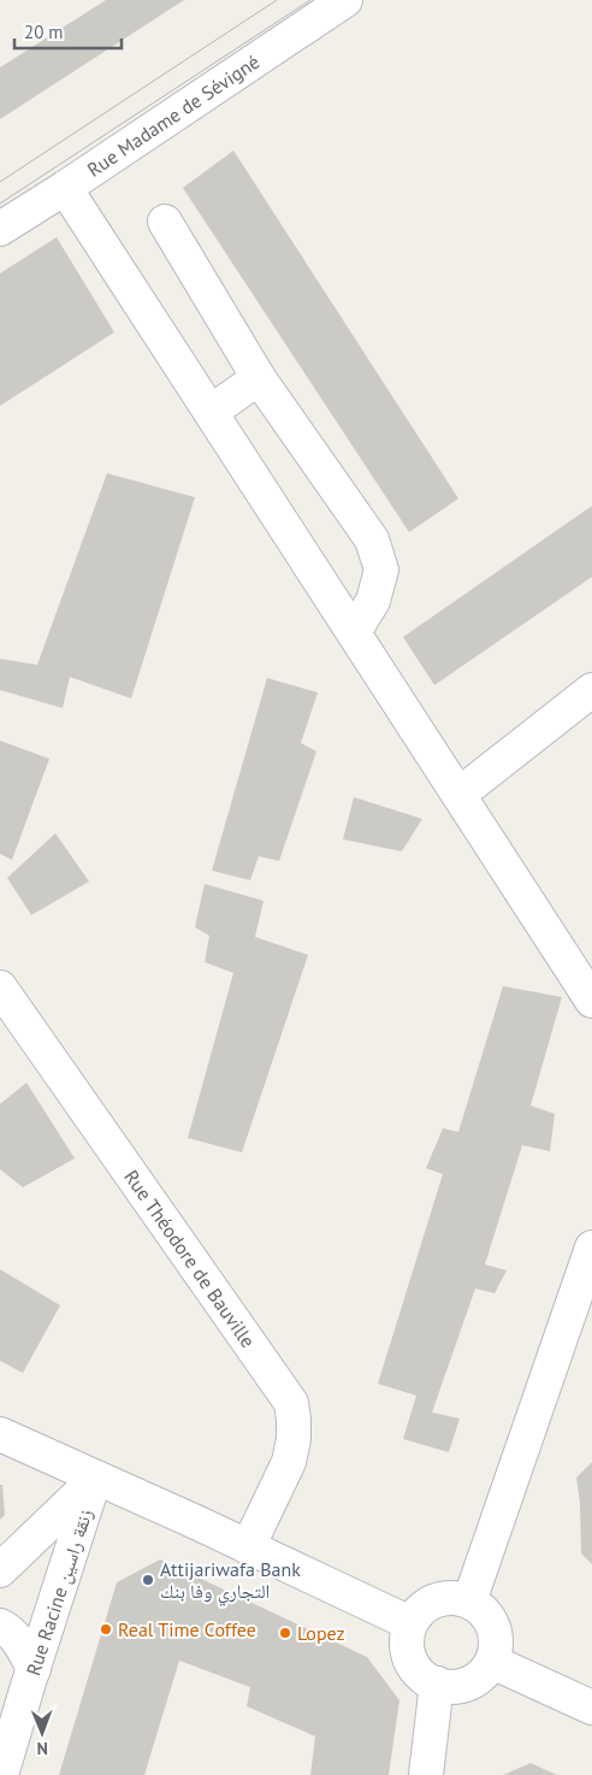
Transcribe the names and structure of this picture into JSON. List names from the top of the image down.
{
  "streets": {
    "street": ["Rue Madame de Sévigné", "Rue Théodore de Bauville", "Rue Racine زنقة راسين"]
  },
  "places": ["Attijariwafa Bank التجاري وفا بنك", "Real Time Coffee", "Lopez"],
  "scale_bar": "20 m",
  "north": "bottom"
}
